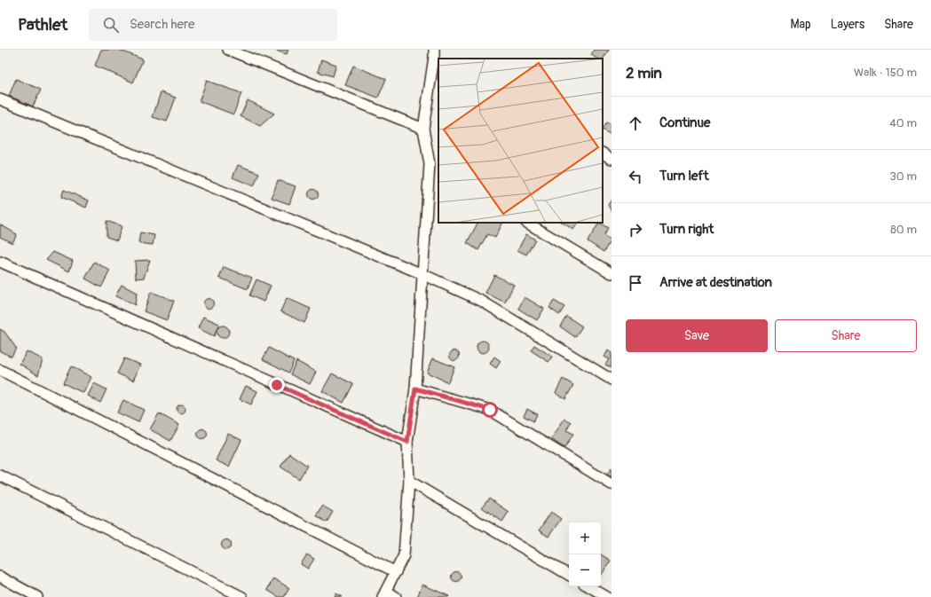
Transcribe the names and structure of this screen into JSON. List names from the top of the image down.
{
  "page": {
    "header": "Pathlet",
    "search": "Search here",
    "nav": ["Map", "Layers", "Share"],
    "heading": ["2 min", "Walk · 150 m"],
    "list": [
      ["Continue", "40 m"],
      ["Turn left", "30 m"],
      ["Turn right", "80 m"],
      "Arrive at destination"
    ],
    "buttons": ["Save", "Share"],
    "map_buttons": ["+", "−"]
  }
}
